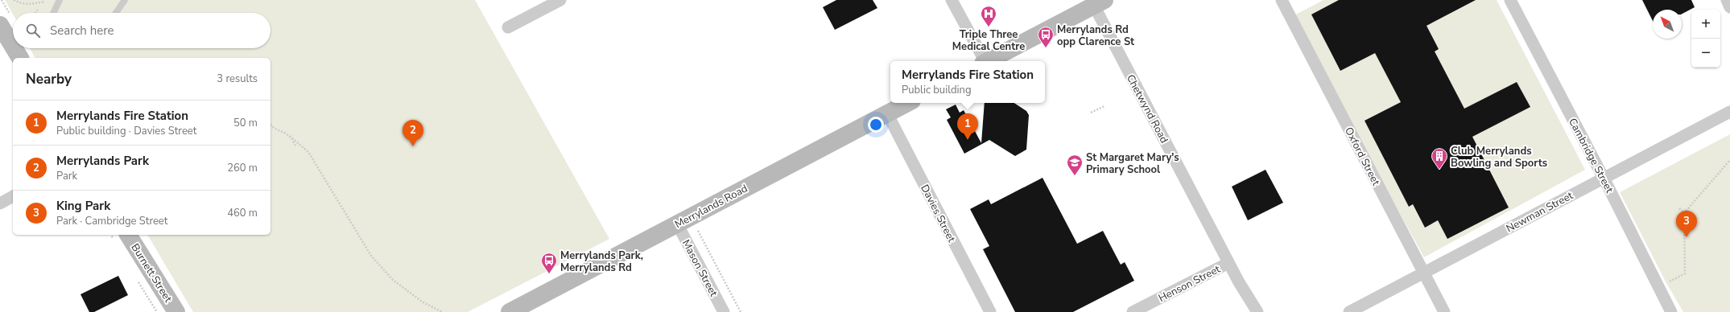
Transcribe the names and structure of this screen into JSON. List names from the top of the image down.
{
  "streets": {
    "main road": ["Merrylands Road", "Burnett Street"],
    "street": [
      "Chetwynd Road",
      "Cambridge Street",
      "Oxford Street",
      "Newman Street",
      "Davies Street",
      "Mason Street",
      "Henson Street"
    ]
  },
  "crossings": [
    ["Chetwynd Road", "Henson Street"],
    ["Cambridge Street", "Newman Street"],
    ["Oxford Street", "Newman Street"],
    ["Merrylands Road", "Davies Street"],
    ["Merrylands Road", "Mason Street"]
  ],
  "places": {
    "hospital": ["Triple Three Medical Centre"],
    "bus stop": ["Merrylands Rd opp Clarence St", "Merrylands Park, Merrylands Rd"],
    "building": ["Club Merrylands Bowling and Sports"],
    "school or university": ["St Margaret Mary's Primary School"]
  },
  "north": "top left",
  "page": {
    "map_buttons": ["+", "−"],
    "search": "Search here",
    "heading": ["Nearby", "3 results"],
    "popup": ["Merrylands Fire Station", "Public building"],
    "list": [
      {
        "mark": "1",
        "name": "Merrylands Fire Station",
        "note": "Public building · Davies Street",
        "value": "50 m"
      },
      {
        "mark": "2",
        "name": "Merrylands Park",
        "note": "Park",
        "value": "260 m"
      },
      {
        "mark": "3",
        "name": "King Park",
        "note": "Park · Cambridge Street",
        "value": "460 m"
      }
    ],
    "pins": ["1", "2", "3"]
  }
}
